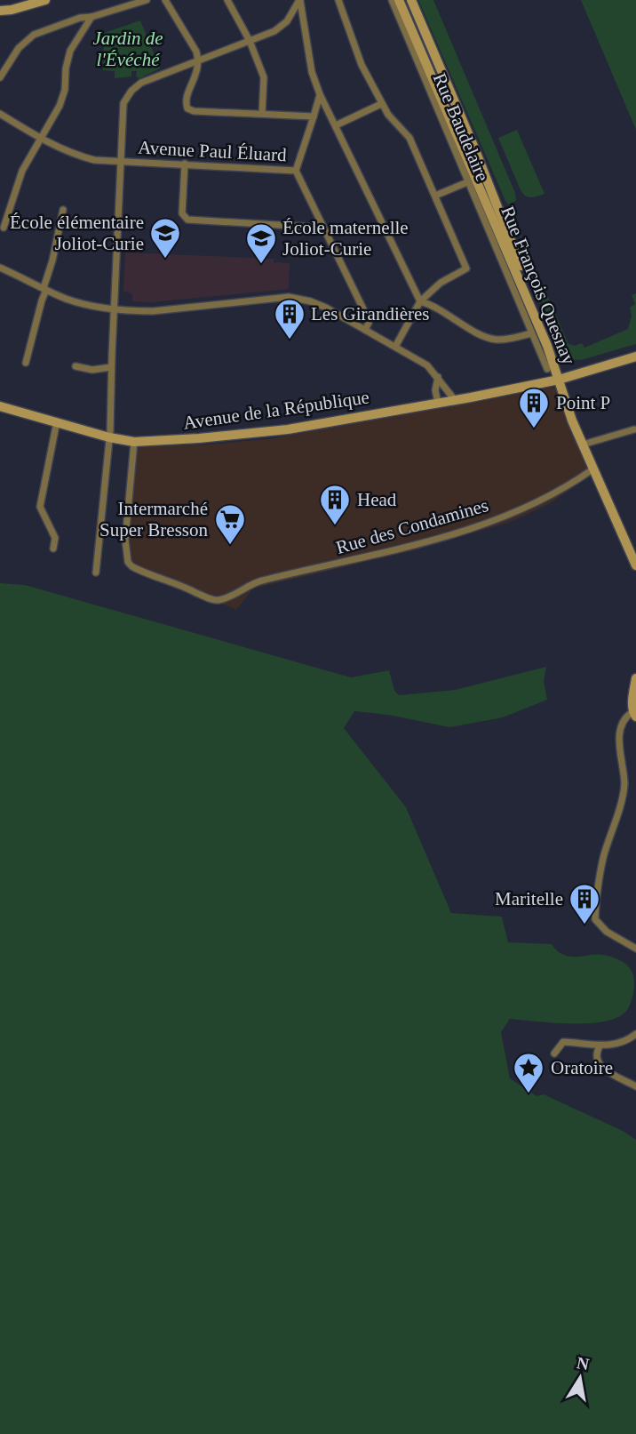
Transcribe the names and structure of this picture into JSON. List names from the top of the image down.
{
  "streets": {
    "street": [
      "Rue Baudelaire",
      "Avenue Paul Éluard",
      "Rue François Quesnay",
      "Avenue de la République",
      "Rue des Condamines"
    ]
  },
  "crossings": [
    ["Rue François Quesnay", "Avenue de la République"],
    ["Avenue de la République", "Rue des Condamines"]
  ],
  "parks": ["Jardin de l'Évéché"],
  "places": {
    "school or university": ["École élémentaire Joliot-Curie", "École maternelle Joliot-Curie"],
    "building": [
      "Les Girandières",
      "Point P",
      "Head",
      "Maritelle"
    ],
    "supermarket": ["Intermarché Super Bresson"],
    "place": ["Oratoire"]
  },
  "north": "top"
}
